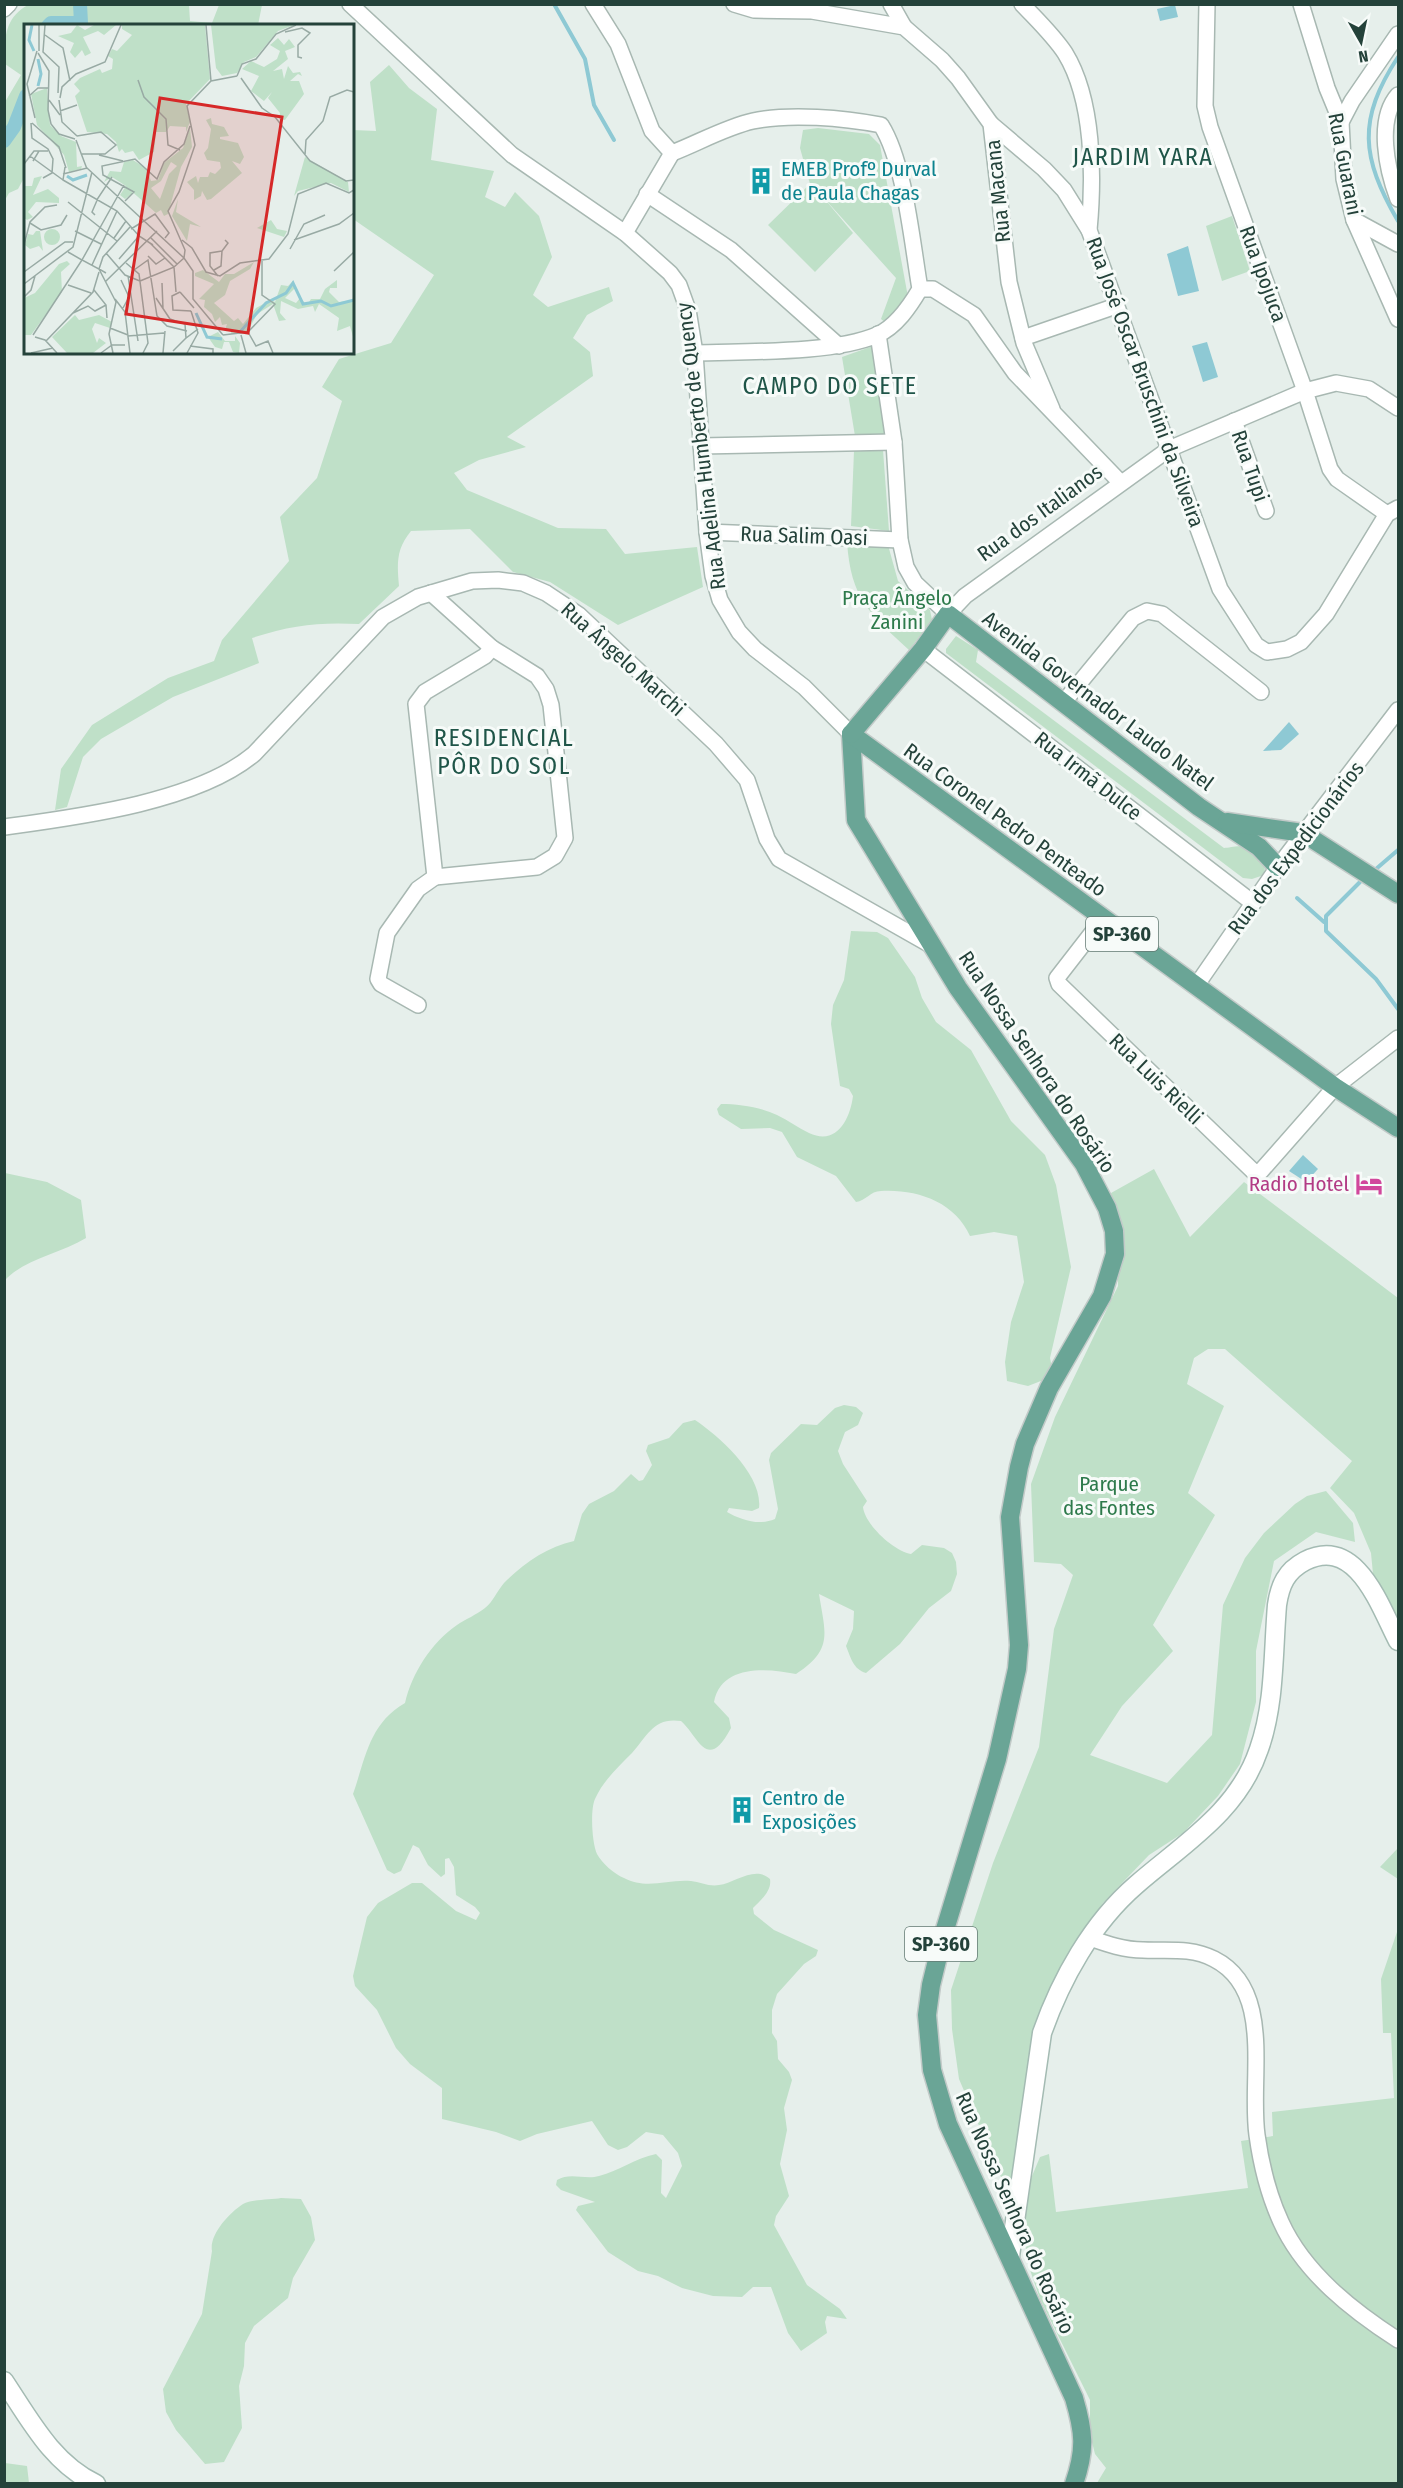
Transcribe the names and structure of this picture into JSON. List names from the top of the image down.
{
  "streets": {
    "main road": [
      "Rua dos Italianos",
      "Avenida Governador Laudo Natel",
      "Rua Coronel Pedro Penteado",
      "SP-360",
      "Rua Nossa Senhora do Rosário"
    ],
    "street": [
      "Rua Guarani",
      "Rua Macana",
      "Rua Ipojuca",
      "Rua José Oscar Bruschini da Silveira",
      "Rua Adelina Humberto de Quency",
      "Rua Tupi",
      "Rua Salim Oasi",
      "Rua Ângelo Marchi",
      "Rua Irmã Dulce",
      "Rua dos Expedicionários",
      "Rua Luis Rielli"
    ]
  },
  "crossings": [
    ["Rua Ipojuca", "Rua José Oscar Bruschini da Silveira"],
    ["Rua Ipojuca", "Rua dos Italianos"],
    ["Rua José Oscar Bruschini da Silveira", "Rua dos Italianos"],
    ["Rua Adelina Humberto de Quency", "Rua dos Italianos"],
    ["Rua Adelina Humberto de Quency", "Rua Salim Oasi"],
    ["Rua Adelina Humberto de Quency", "Rua Coronel Pedro Penteado"],
    ["Rua Adelina Humberto de Quency", "Rua Nossa Senhora do Rosário"],
    ["Rua Tupi", "Rua dos Italianos"],
    ["Rua dos Italianos", "Avenida Governador Laudo Natel"],
    ["Rua dos Italianos", "Rua Irmã Dulce"],
    ["Rua dos Italianos", "Rua Coronel Pedro Penteado"],
    ["Rua dos Italianos", "Rua Nossa Senhora do Rosário"],
    ["Rua Ângelo Marchi", "Rua Nossa Senhora do Rosário"],
    ["Avenida Governador Laudo Natel", "Rua dos Expedicionários"],
    ["Rua Irmã Dulce", "Rua dos Expedicionários"],
    ["Rua Coronel Pedro Penteado", "Rua dos Expedicionários"],
    ["Rua Coronel Pedro Penteado", "Rua Nossa Senhora do Rosário"],
    ["Rua Coronel Pedro Penteado", "Rua Luis Rielli"]
  ],
  "districts": ["JARDIM YARA", "CAMPO DO SETE", "RESIDENCIAL PÔR DO SOL"],
  "parks": ["Praça Ângelo Zanini", "Parque das Fontes"],
  "places": {
    "building": ["EMEB Profº Durval de Paula Chagas", "Centro de Exposições"],
    "hotel": ["Radio Hotel"]
  },
  "north": "bottom"
}
